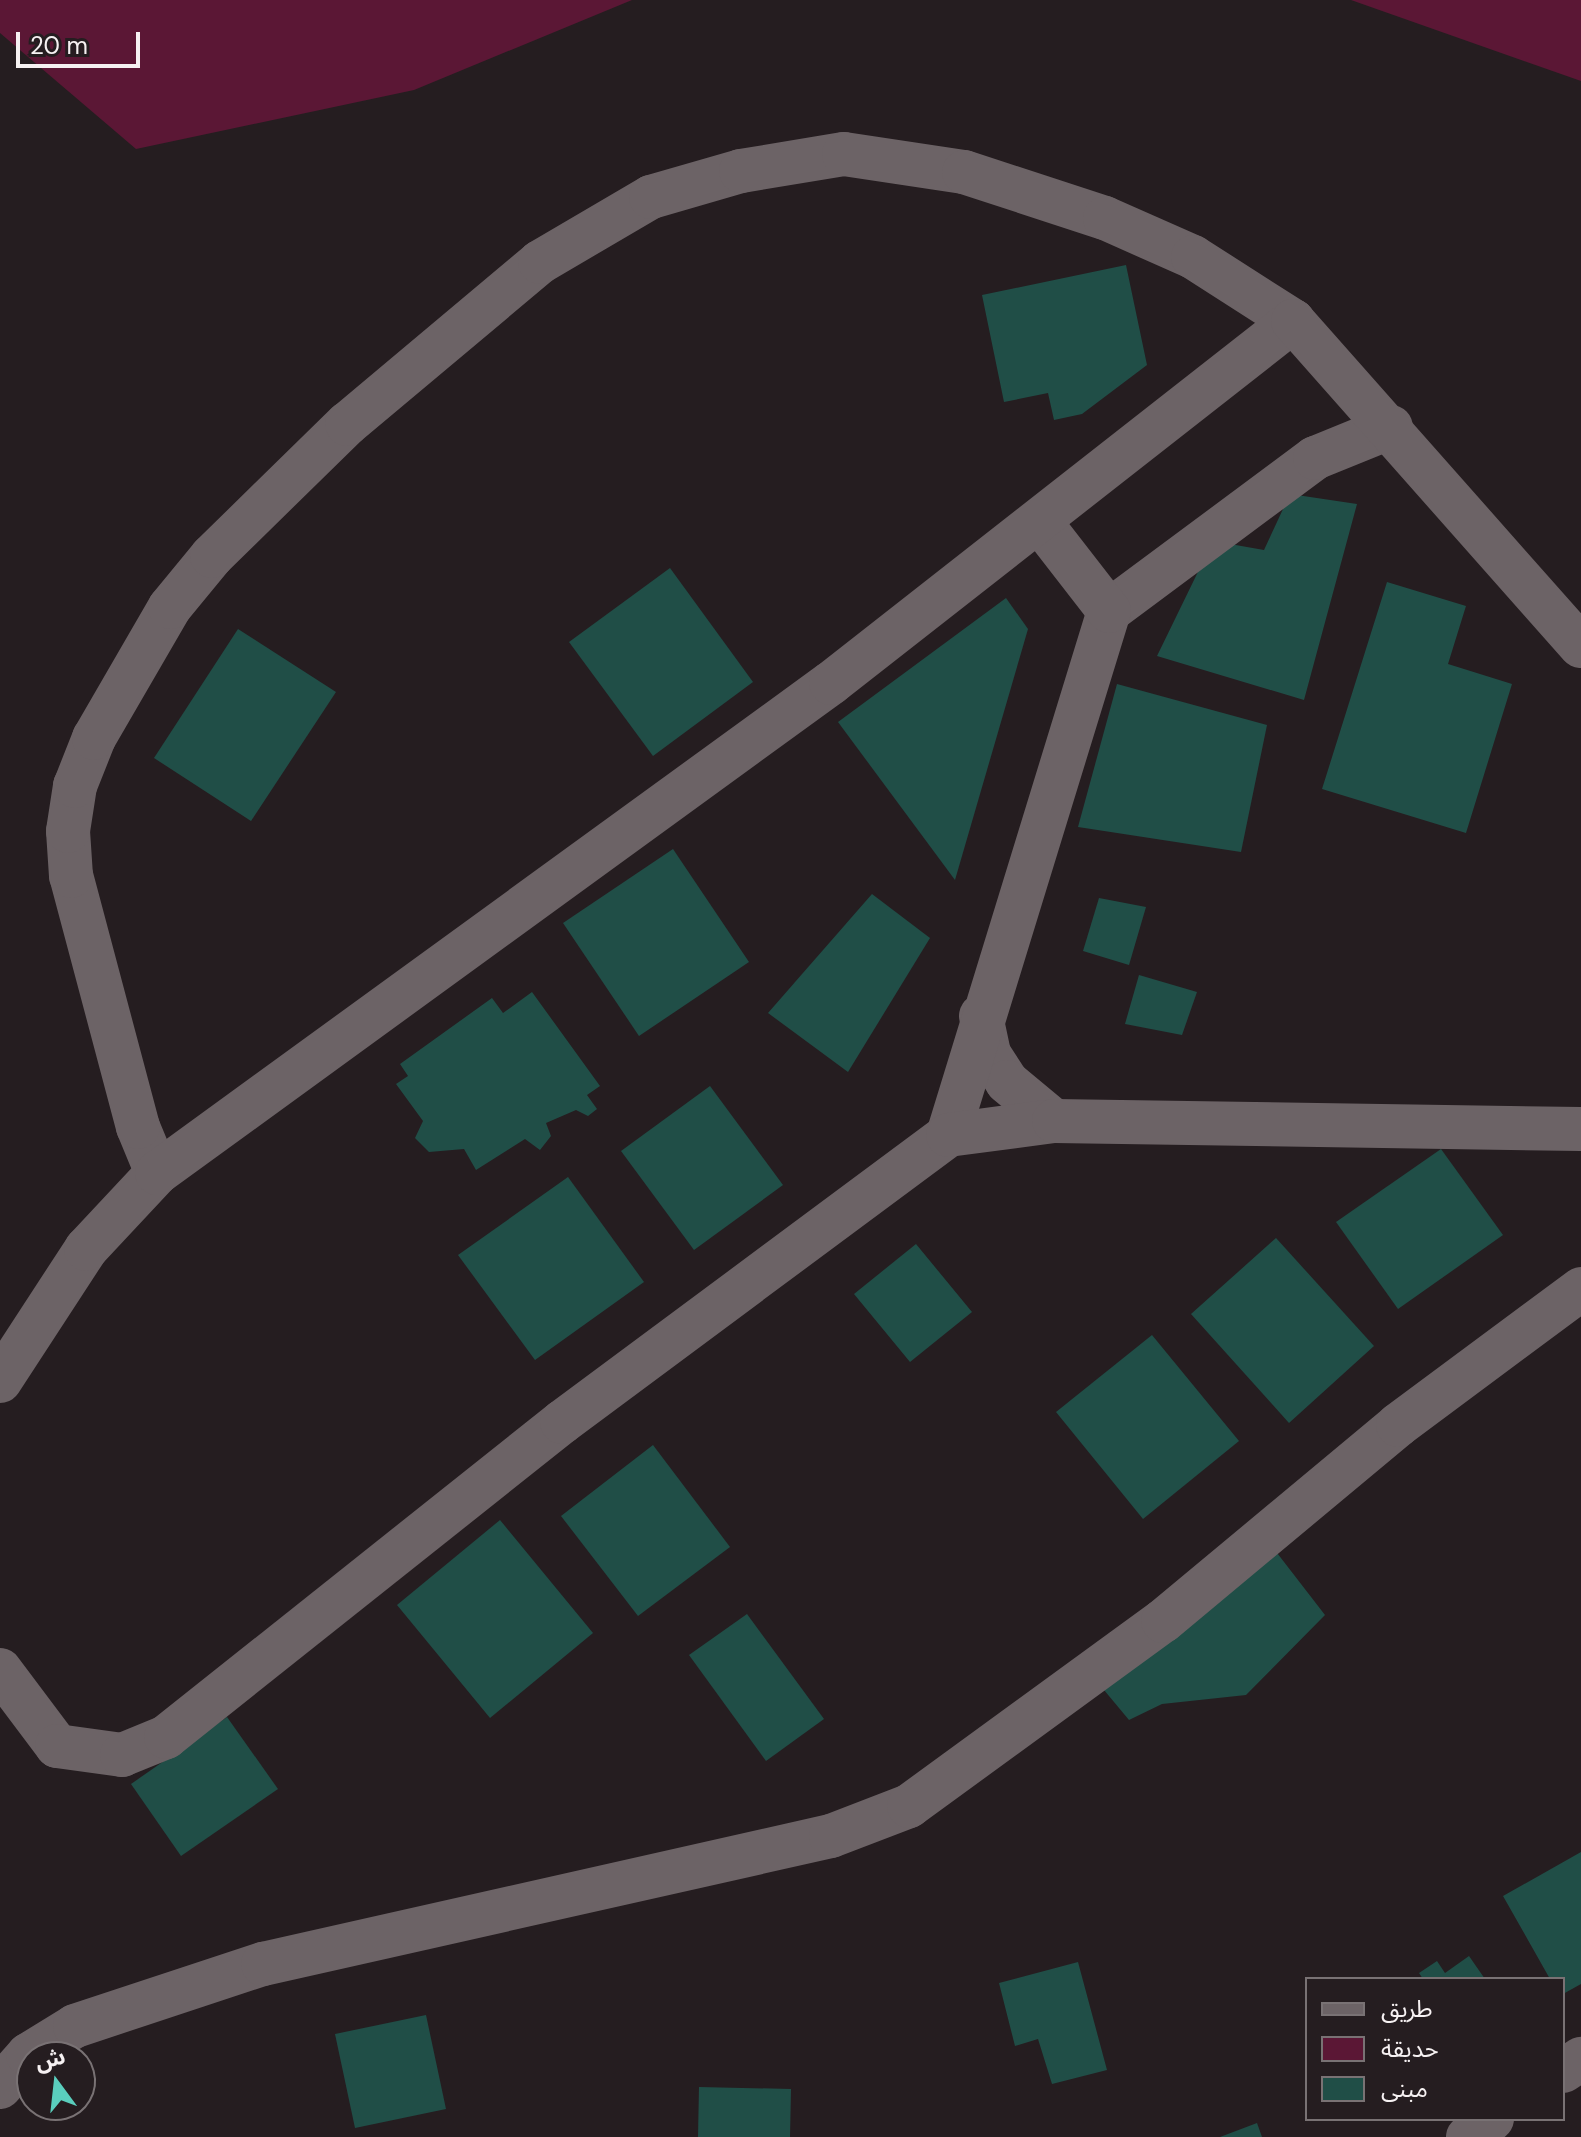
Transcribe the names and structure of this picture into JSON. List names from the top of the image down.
{
  "legend": ["طريق", "حديقة", "مبنى"],
  "scale_bar": "20 m",
  "north": "top"
}
